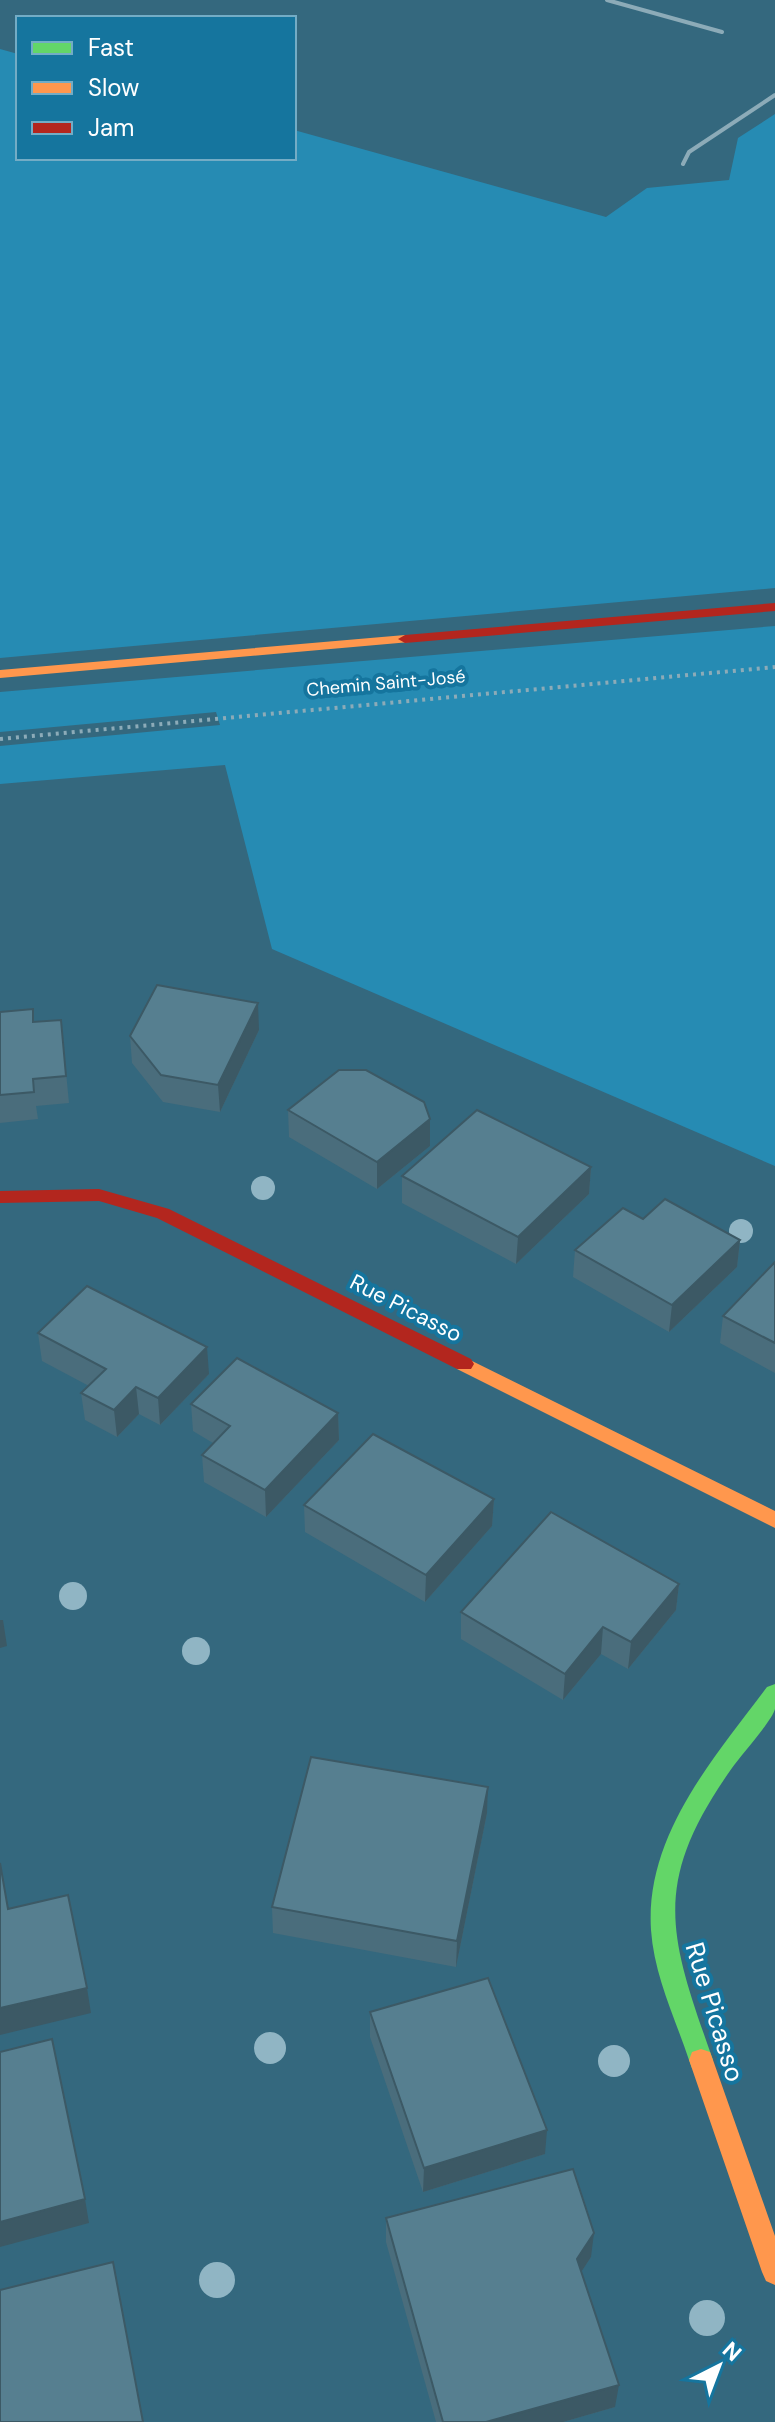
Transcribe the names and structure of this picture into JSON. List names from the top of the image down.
{
  "streets": {
    "street": ["Chemin Saint-José", "Rue Picasso"]
  },
  "legend": ["Fast", "Slow", "Jam"],
  "north": "top right"
}
